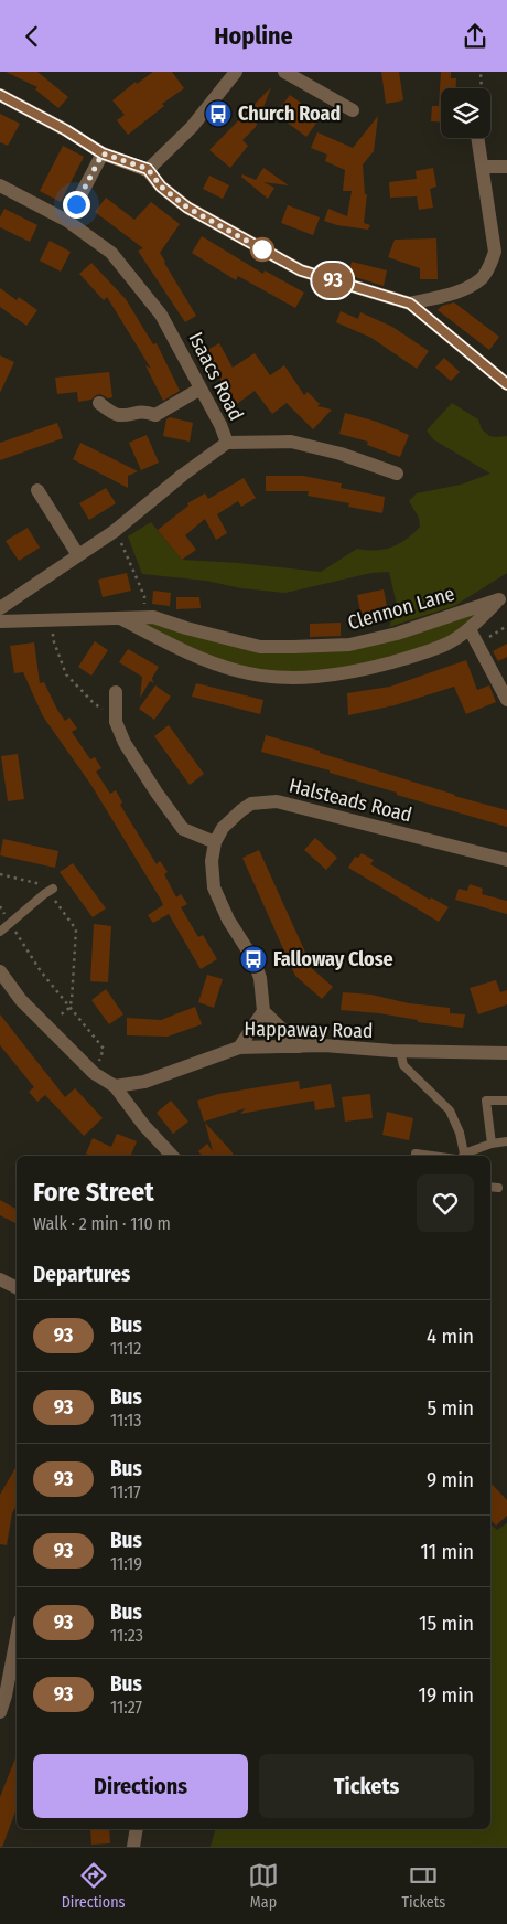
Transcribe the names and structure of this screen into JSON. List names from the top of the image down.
{
  "streets": {
    "street": [
      "Isaacs Road",
      "Clennon Lane",
      "Halsteads Road",
      "Happaway Road"
    ]
  },
  "places": {
    "bus stop": ["Church Road", "Falloway Close"]
  },
  "lines": ["bus line 93"],
  "page": {
    "header": "Hopline",
    "on_map": "93",
    "heading": [
      ["Fore Street", "Walk · 2 min · 110 m"],
      "Departures"
    ],
    "list": [
      {
        "mark": "93",
        "name": "Bus",
        "note": "11:12",
        "value": "4 min"
      },
      {
        "mark": "93",
        "name": "Bus",
        "note": "11:13",
        "value": "5 min"
      },
      {
        "mark": "93",
        "name": "Bus",
        "note": "11:17",
        "value": "9 min"
      },
      {
        "mark": "93",
        "name": "Bus",
        "note": "11:19",
        "value": "11 min"
      },
      {
        "mark": "93",
        "name": "Bus",
        "note": "11:23",
        "value": "15 min"
      },
      {
        "mark": "93",
        "name": "Bus",
        "note": "11:27",
        "value": "19 min"
      }
    ],
    "buttons": ["Directions", "Tickets"],
    "tabs": ["Directions", "Map", "Tickets"]
  }
}
